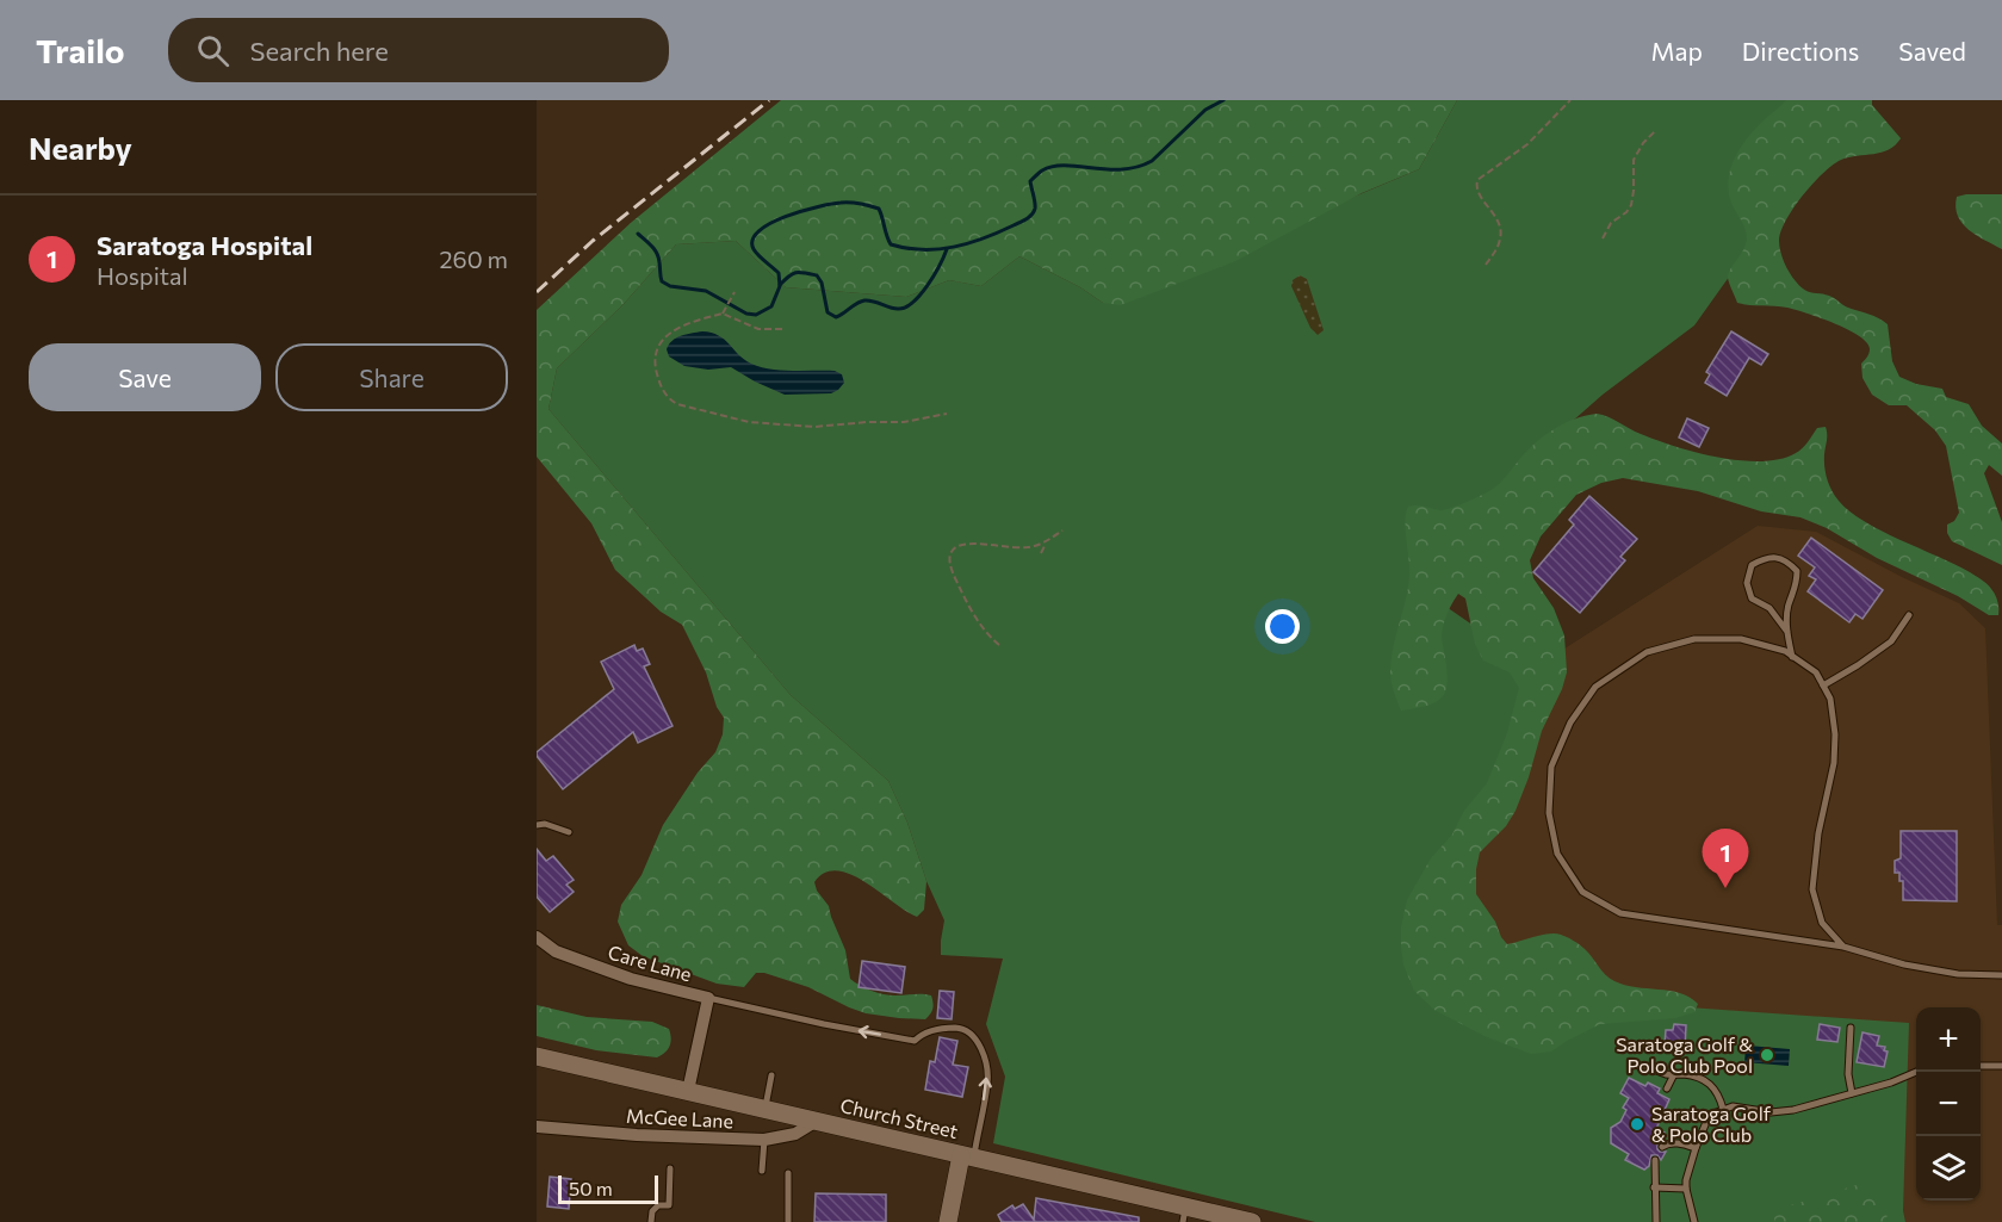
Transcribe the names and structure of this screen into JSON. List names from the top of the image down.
{
  "streets": {
    "main road": ["Church Street"],
    "street": ["Care Lane", "McGee Lane"]
  },
  "crossings": [
    ["Care Lane", "Church Street"],
    ["McGee Lane", "Church Street"]
  ],
  "places": ["Saratoga Golf & Polo Club Pool", "Saratoga Golf & Polo Club"],
  "scale_bar": "50 m",
  "page": {
    "header": "Trailo",
    "search": "Search here",
    "nav": ["Map", "Directions", "Saved"],
    "heading": "Nearby",
    "list": [
      {
        "mark": "1",
        "name": "Saratoga Hospital",
        "note": "Hospital",
        "value": "260 m"
      }
    ],
    "buttons": ["Save", "Share"],
    "pins": "1",
    "map_buttons": ["+", "−"],
    "scale": "50 m"
  }
}
